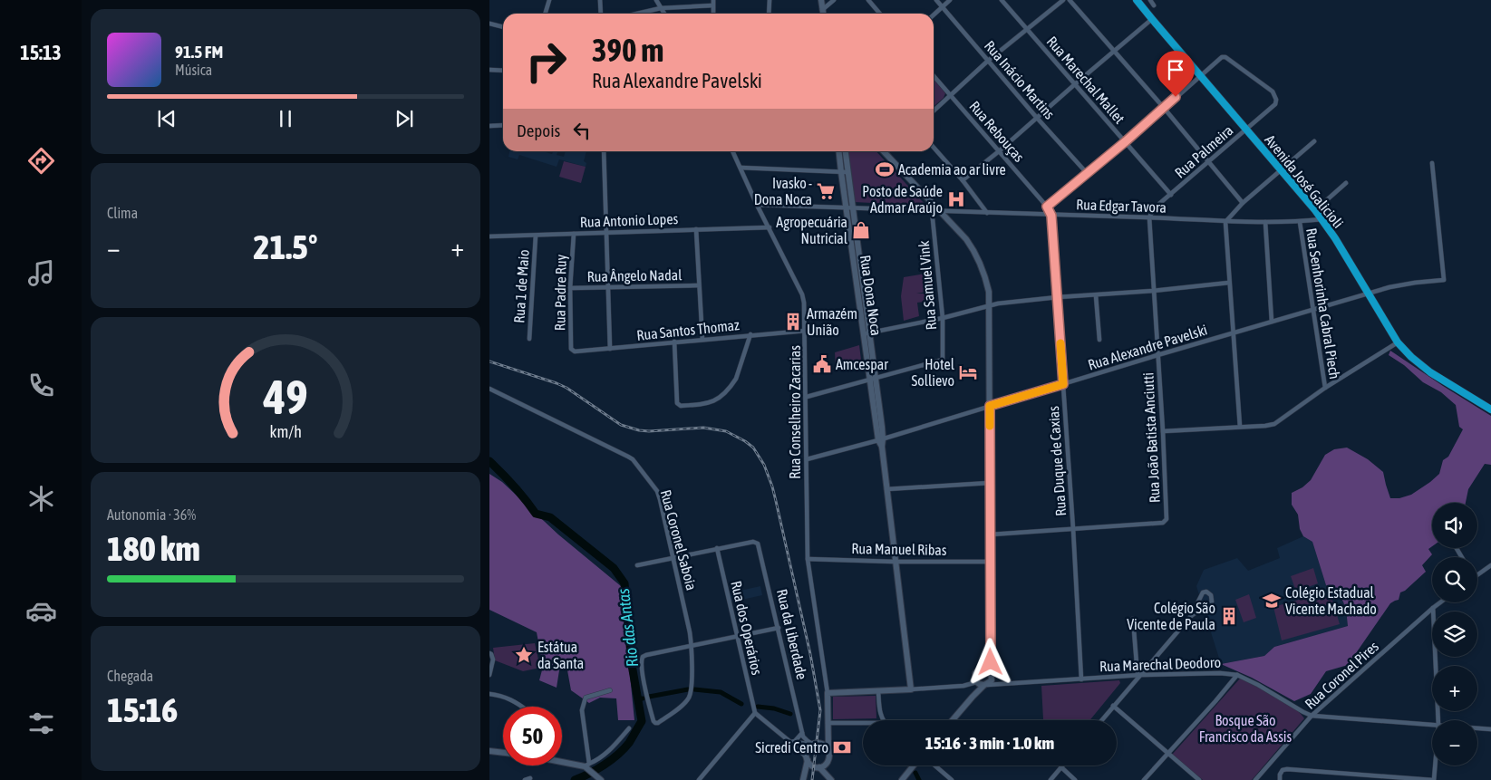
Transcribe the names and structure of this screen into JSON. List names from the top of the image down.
{
  "streets": {
    "highway": ["Avenida José Galicioli"],
    "main road": ["Rua Dona Noca", "Rua Marechal Deodoro"],
    "street": [
      "Rua Inácio Martins",
      "Rua Marechal Mallet",
      "Rua Rebouças",
      "Rua Palmeira",
      "Rua Edgar Tavora",
      "Rua Antonio Lopes",
      "Rua Ângelo Nadal",
      "Rua Samuel Vink",
      "Rua 1 de Maio",
      "Rua Padre Ruy",
      "Rua Senhorinha Cabral Piech",
      "Rua Santos Thomaz",
      "Rua Alexandre Pavelski",
      "Rua Conselheiro Zacarias",
      "Rua João Batista Anciutti",
      "Rua Duque de Caxias",
      "Rua Coronel Saboia",
      "Rua Manuel Ribas",
      "Rua dos Operários",
      "Rua da Liberdade",
      "Rua Coronel Pires"
    ]
  },
  "crossings": [
    ["Rua Marechal Mallet", "Rua Palmeira"],
    ["Rua Rebouças", "Rua Edgar Tavora"],
    ["Rua Rebouças", "Rua Duque de Caxias"],
    ["Rua Palmeira", "Avenida José Galicioli"],
    ["Rua Palmeira", "Rua Edgar Tavora"],
    ["Rua Palmeira", "Rua João Batista Anciutti"],
    ["Avenida José Galicioli", "Rua Edgar Tavora"],
    ["Avenida José Galicioli", "Rua Alexandre Pavelski"],
    ["Rua Edgar Tavora", "Rua Samuel Vink"],
    ["Rua Edgar Tavora", "Rua Dona Noca"],
    ["Rua Edgar Tavora", "Rua Senhorinha Cabral Piech"],
    ["Rua Edgar Tavora", "Rua Conselheiro Zacarias"],
    ["Rua Edgar Tavora", "Rua João Batista Anciutti"],
    ["Rua Edgar Tavora", "Rua Duque de Caxias"],
    ["Rua Antonio Lopes", "Rua 1 de Maio"],
    ["Rua Antonio Lopes", "Rua Padre Ruy"],
    ["Rua Antonio Lopes", "Rua Conselheiro Zacarias"],
    ["Rua Ângelo Nadal", "Rua Padre Ruy"],
    ["Rua Samuel Vink", "Rua Dona Noca"],
    ["Rua Padre Ruy", "Rua Santos Thomaz"],
    ["Rua Dona Noca", "Rua Alexandre Pavelski"],
    ["Rua Dona Noca", "Rua Manuel Ribas"],
    ["Rua Dona Noca", "Rua Marechal Deodoro"],
    ["Rua Senhorinha Cabral Piech", "Rua Alexandre Pavelski"],
    ["Rua Santos Thomaz", "Rua Conselheiro Zacarias"],
    ["Rua Alexandre Pavelski", "Rua Conselheiro Zacarias"],
    ["Rua Alexandre Pavelski", "Rua João Batista Anciutti"],
    ["Rua Alexandre Pavelski", "Rua Duque de Caxias"],
    ["Rua Conselheiro Zacarias", "Rua Manuel Ribas"],
    ["Rua Conselheiro Zacarias", "Rua Marechal Deodoro"],
    ["Rua João Batista Anciutti", "Rua Duque de Caxias"],
    ["Rua Duque de Caxias", "Rua Marechal Deodoro"],
    ["Rua dos Operários", "Rua da Liberdade"],
    ["Rua Marechal Deodoro", "Rua Coronel Pires"]
  ],
  "water": ["Rio das Antas"],
  "parks": ["Bosque São Francisco da Assis"],
  "places": {
    "sports": ["Academia ao ar livre"],
    "supermarket": ["Ivasko - Dona Noca"],
    "hospital": ["Posto de Saúde Admar Araújo"],
    "shop": ["Agropecuária Nutricial"],
    "building": ["Armazém União", "Colégio São Vicente de Paula"],
    "public building": ["Amcespar"],
    "hotel": ["Hotel Sollievo"],
    "school or university": ["Colégio Estadual Vicente Machado"],
    "place": ["Estátua da Santa"],
    "bank": ["Sicredi Centro"]
  },
  "page": {
    "tabs": "15:13",
    "turn": ["390 m", "Rua Alexandre Pavelski"],
    "song": ["91.5 FM", "Música"],
    "then": "Depois",
    "tile": [
      "Clima",
      ["Autonomia · 36%", "180 km"],
      ["Chegada", "15:16"]
    ],
    "heat": ["−", "21.5°", "+"],
    "map_buttons": ["+", "−"],
    "limit": "50",
    "trip": "15:16 · 3 min · 1.0 km",
    "gauge": ["49", "km/h"]
  }
}
